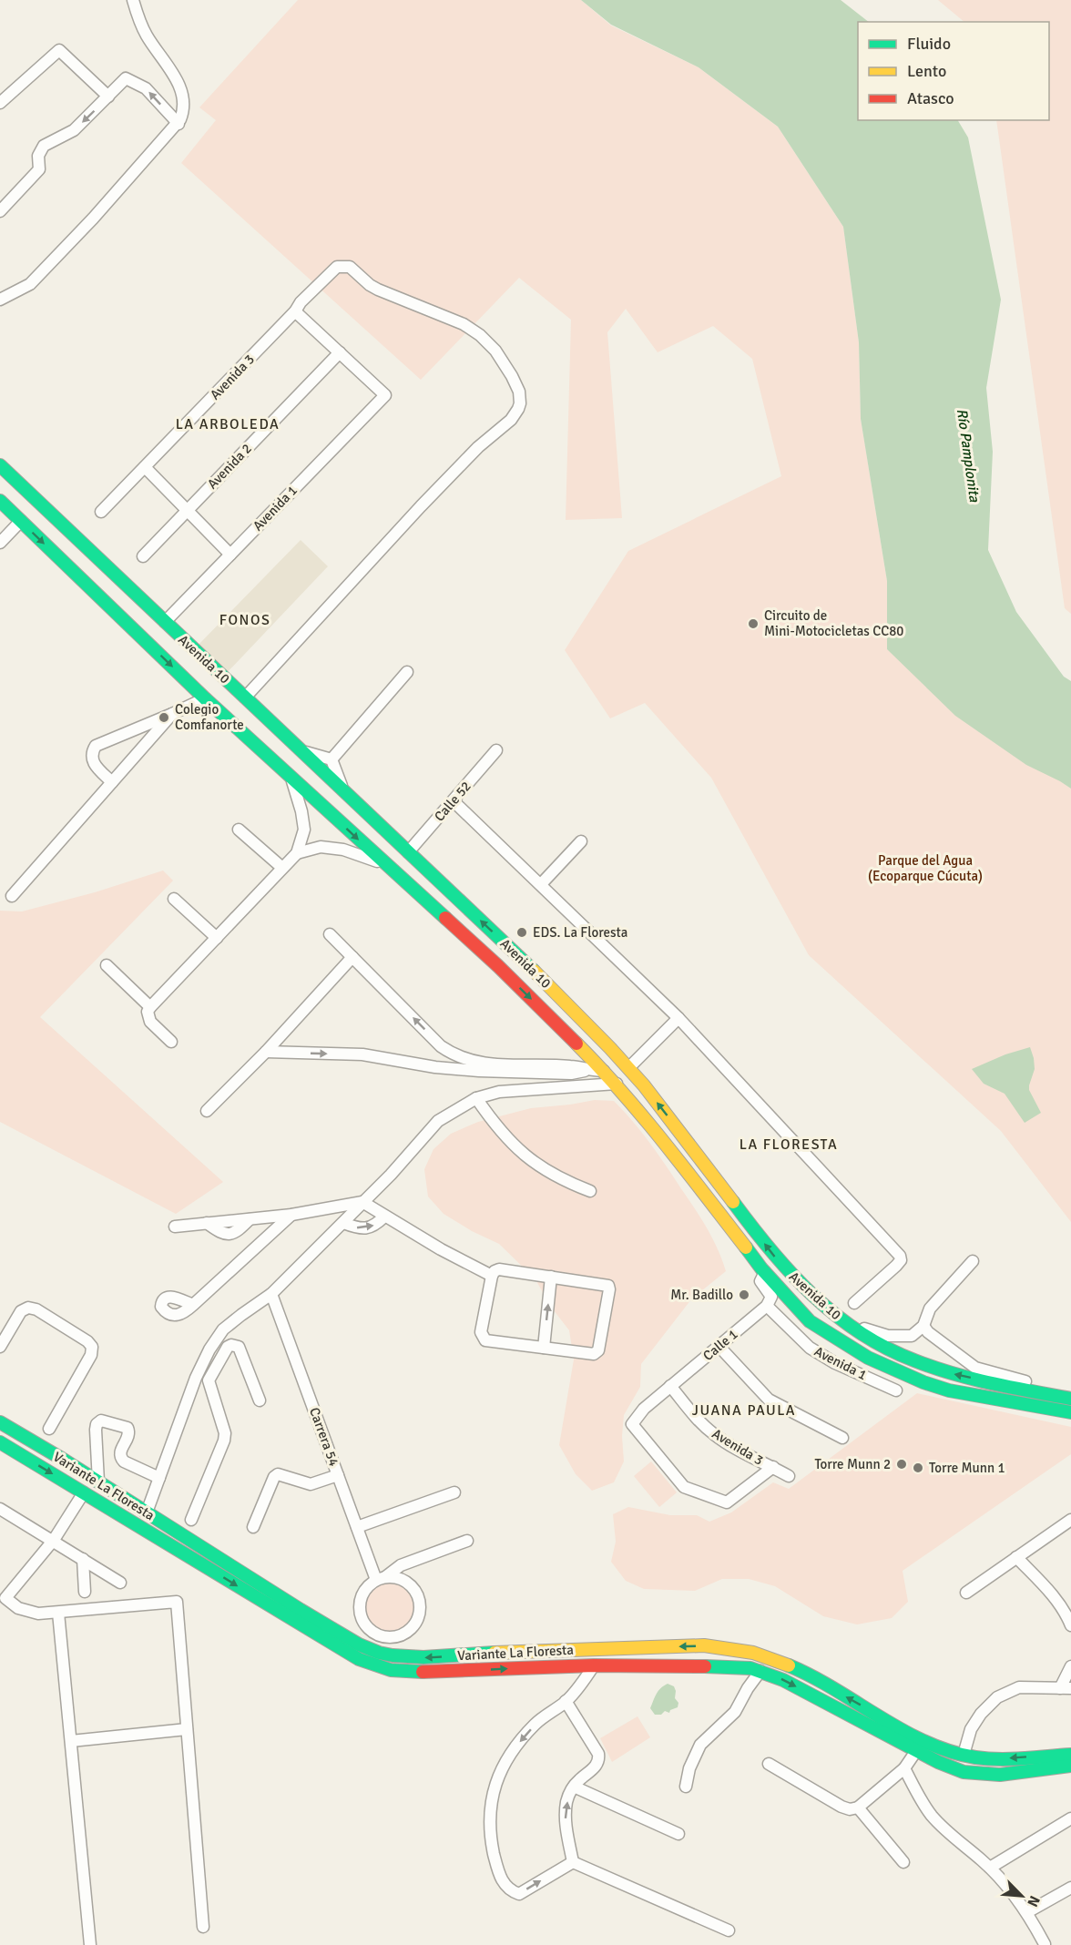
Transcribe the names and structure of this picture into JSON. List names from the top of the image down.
{
  "streets": {
    "main road": ["Avenida 10", "Variante La Floresta"],
    "street": [
      "Avenida 3",
      "Avenida 2",
      "Avenida 1",
      "Calle 52",
      "Calle 1",
      "Carrera 54"
    ]
  },
  "crossings": [
    ["Avenida 3", "Avenida 10"],
    ["Avenida 3", "Calle 1"],
    ["Avenida 2", "Avenida 1"],
    ["Avenida 1", "Avenida 10"],
    ["Avenida 1", "Calle 1"],
    ["Avenida 10", "Calle 52"]
  ],
  "districts": [
    "LA ARBOLEDA",
    "FONOS",
    "LA FLORESTA",
    "JUANA PAULA"
  ],
  "water": ["Río Pamplonita"],
  "parks": ["Parque del Agua (Ecoparque Cúcuta)"],
  "places": [
    "Circuito de Mini-Motocicletas CC80",
    "Colegio Comfanorte",
    "EDS. La Floresta",
    "Mr. Badillo",
    "Torre Munn 2",
    "Torre Munn 1"
  ],
  "legend": ["Fluido", "Lento", "Atasco"],
  "north": "bottom right"
}
